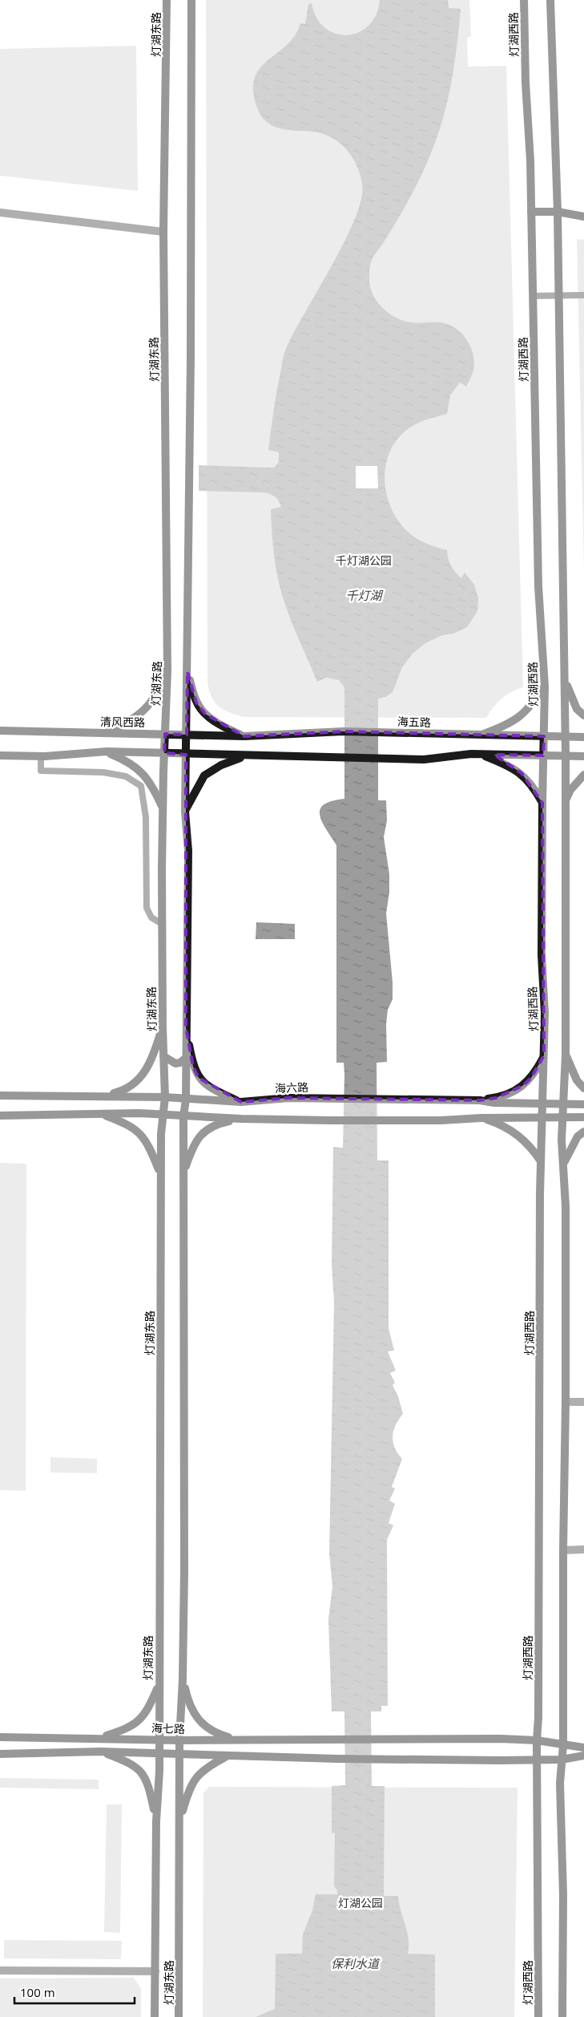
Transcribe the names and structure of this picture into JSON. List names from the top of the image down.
{
  "streets": {
    "main road": [
      "灯湖东路",
      "灯湖西路",
      "清风西路",
      "海五路",
      "海六路",
      "海七路"
    ]
  },
  "crossings": [
    ["灯湖东路", "清风西路"],
    ["灯湖东路", "海六路"],
    ["灯湖东路", "海七路"],
    ["灯湖西路", "海五路"],
    ["灯湖西路", "海六路"],
    ["灯湖西路", "海七路"],
    ["清风西路", "海五路"]
  ],
  "water": ["千灯湖", "保利水道"],
  "parks": ["千灯湖公园", "灯湖公园"],
  "scale_bar": "100 m"
}
